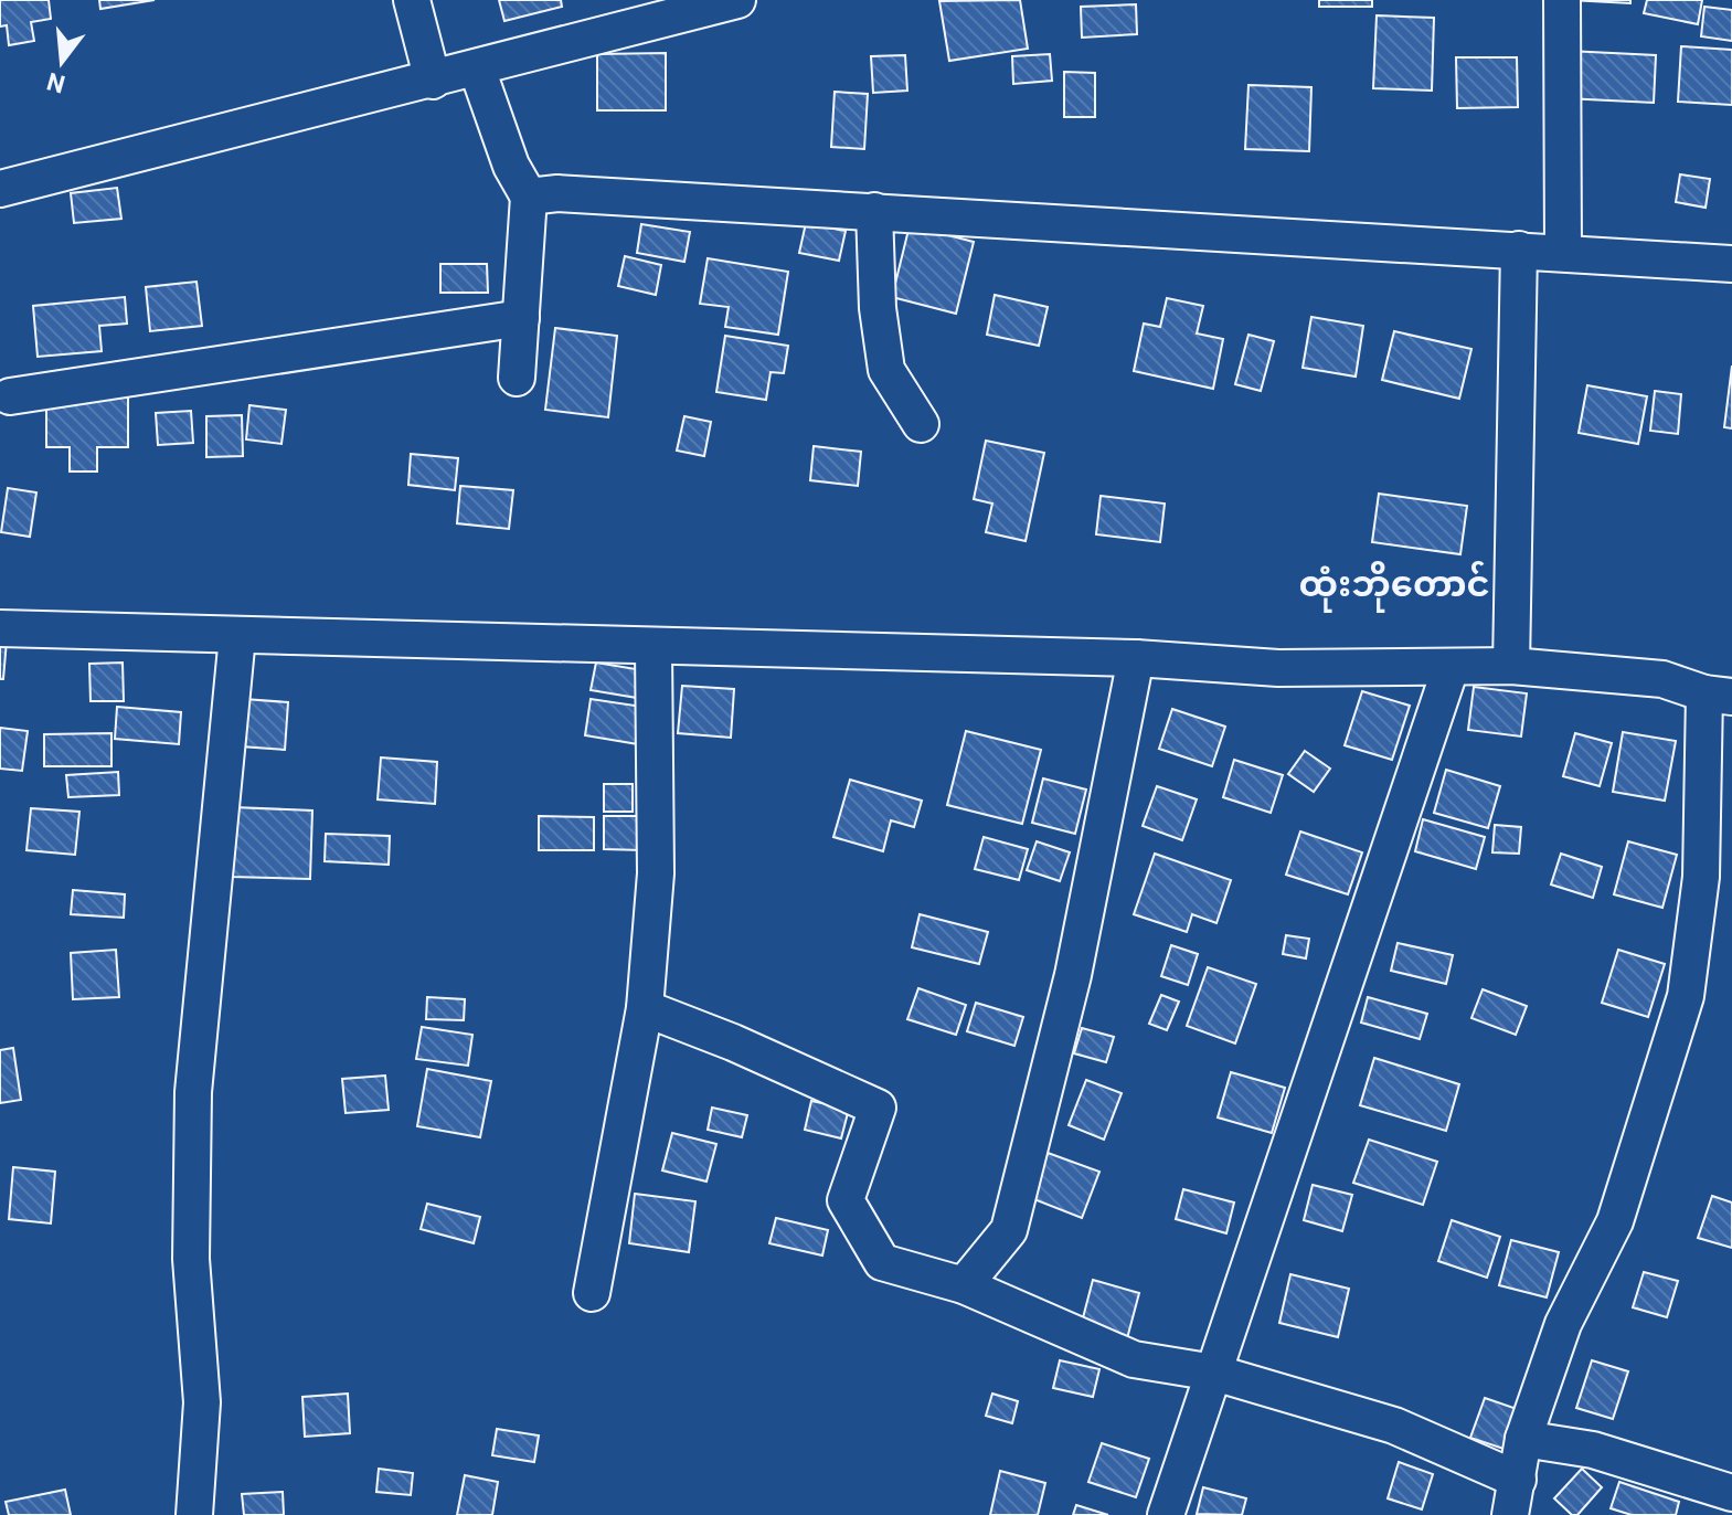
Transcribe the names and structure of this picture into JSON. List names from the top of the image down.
{
  "districts": ["ထုံးဘိုတောင်"],
  "north": "bottom"
}
